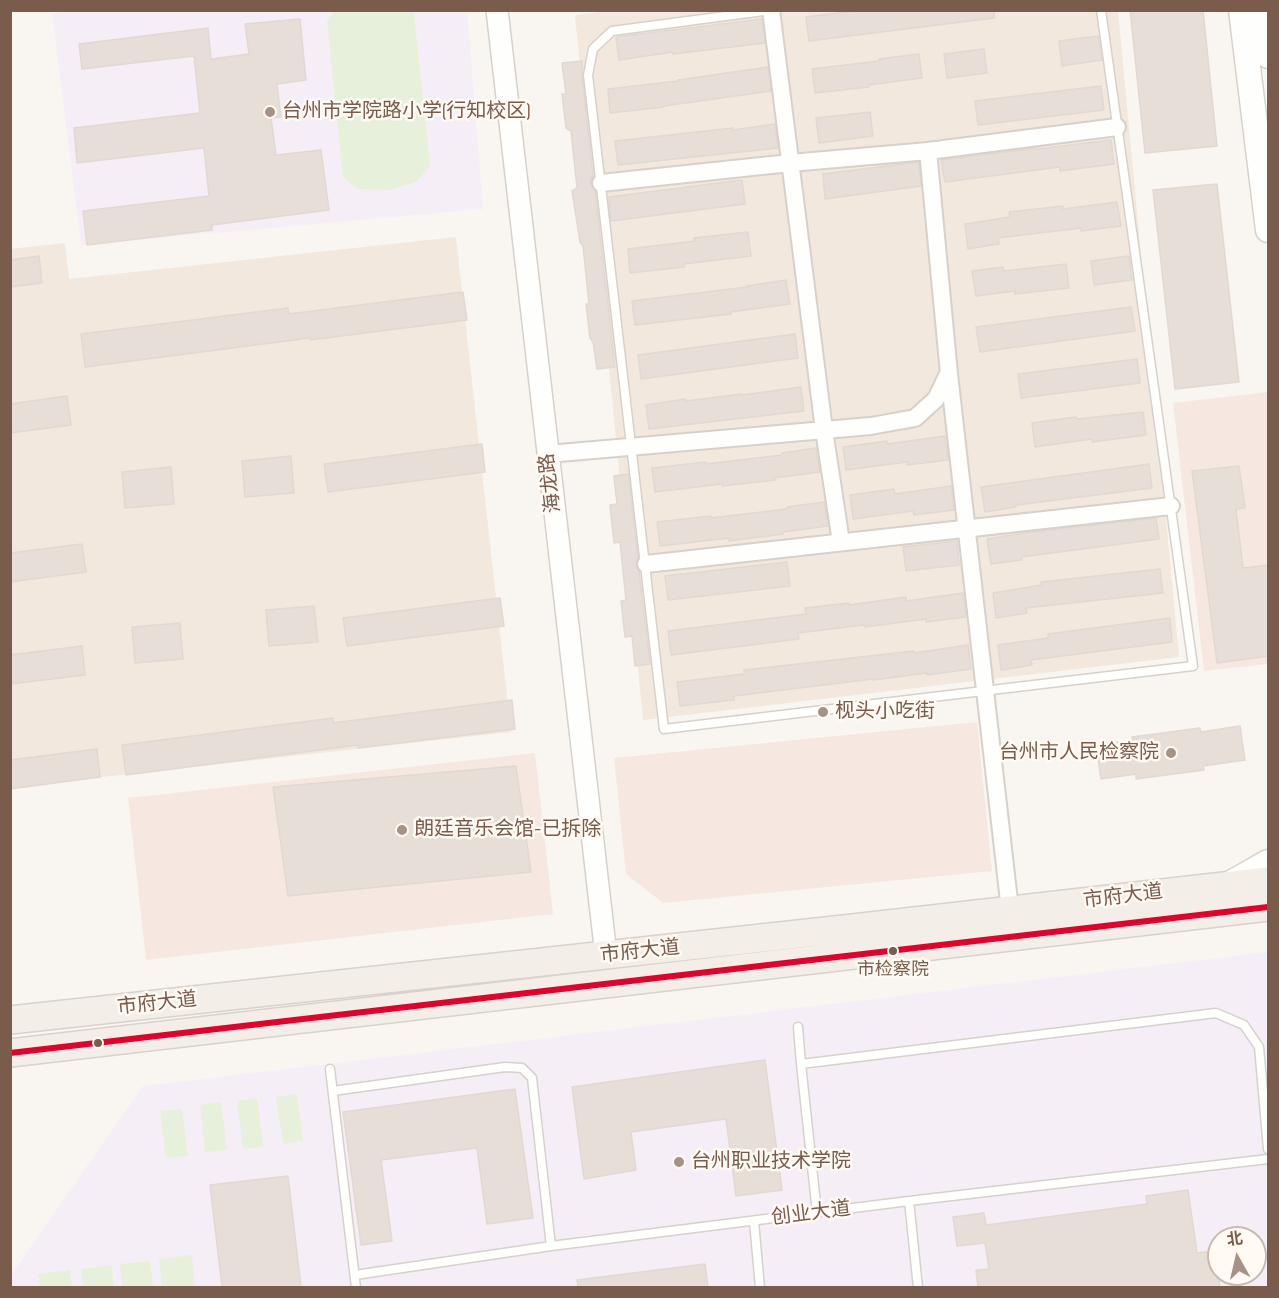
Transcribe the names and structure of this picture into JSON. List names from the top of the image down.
{
  "streets": {
    "main road": ["市府大道"],
    "street": ["海龙路"],
    "lane": ["创业大道"]
  },
  "crossings": [
    ["海龙路", "市府大道"]
  ],
  "places": [
    "台州市学院路小学(行知校区)",
    "枧头小吃街",
    "台州市人民检察院",
    "朗廷音乐会馆-已拆除",
    "市检察院",
    "台州职业技术学院"
  ],
  "north": "top"
}
